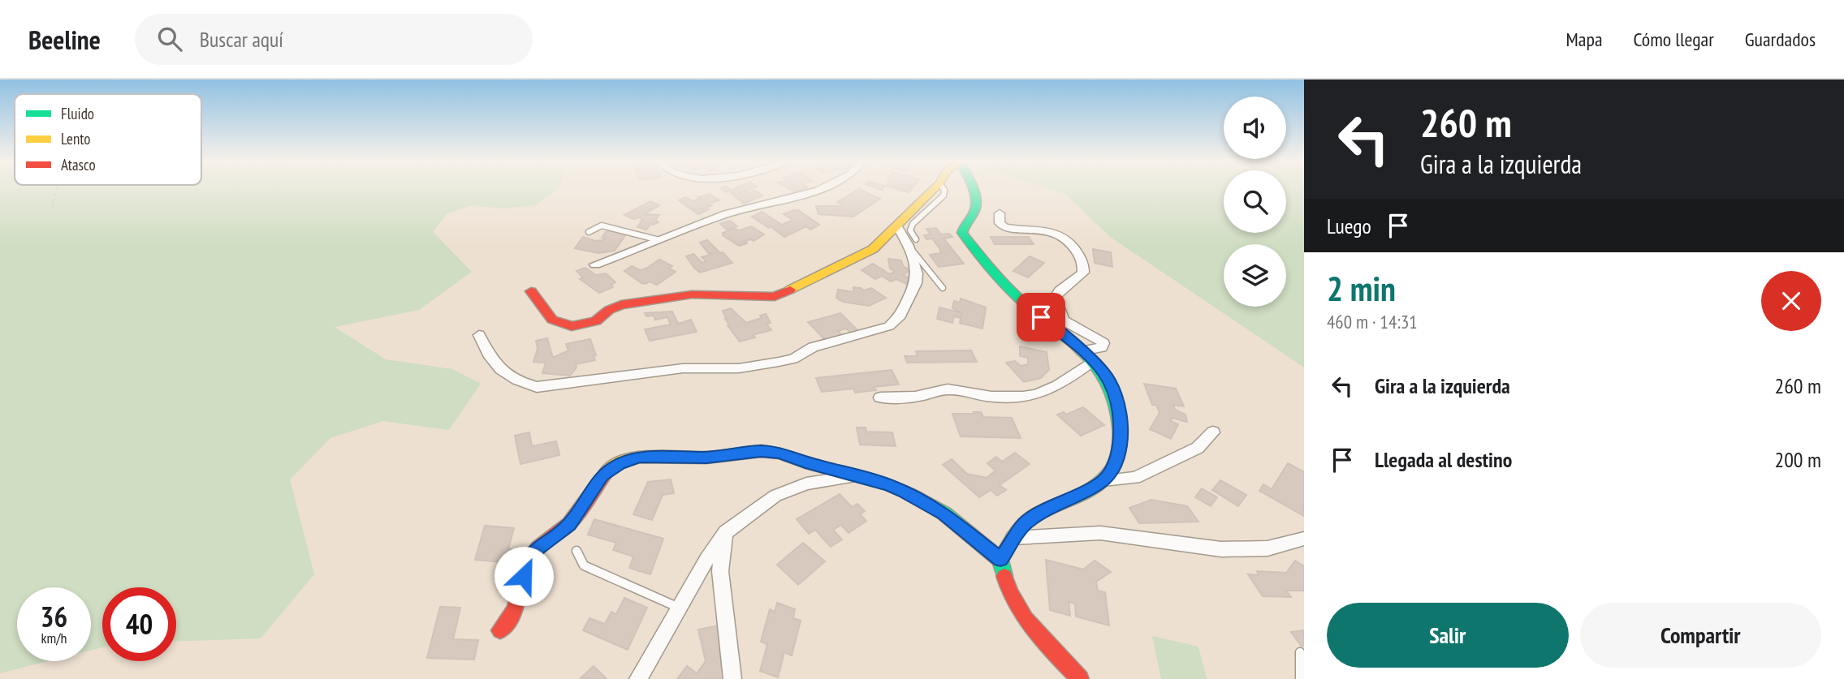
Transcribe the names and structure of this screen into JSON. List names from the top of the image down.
{
  "legend": ["Fluido", "Lento", "Atasco"],
  "page": {
    "header": "Beeline",
    "search": "Buscar aquí",
    "nav": ["Mapa", "Cómo llegar", "Guardados"],
    "turn": ["260 m", "Gira a la izquierda"],
    "then": "Luego",
    "heading": ["2 min", "460 m · 14:31"],
    "list": [
      {
        "name": "Gira a la izquierda",
        "value": "260 m"
      },
      {
        "name": "Llegada al destino",
        "value": "200 m"
      }
    ],
    "speed": "36 km/h",
    "limit": "40",
    "buttons": ["Salir", "Compartir"]
  }
}
